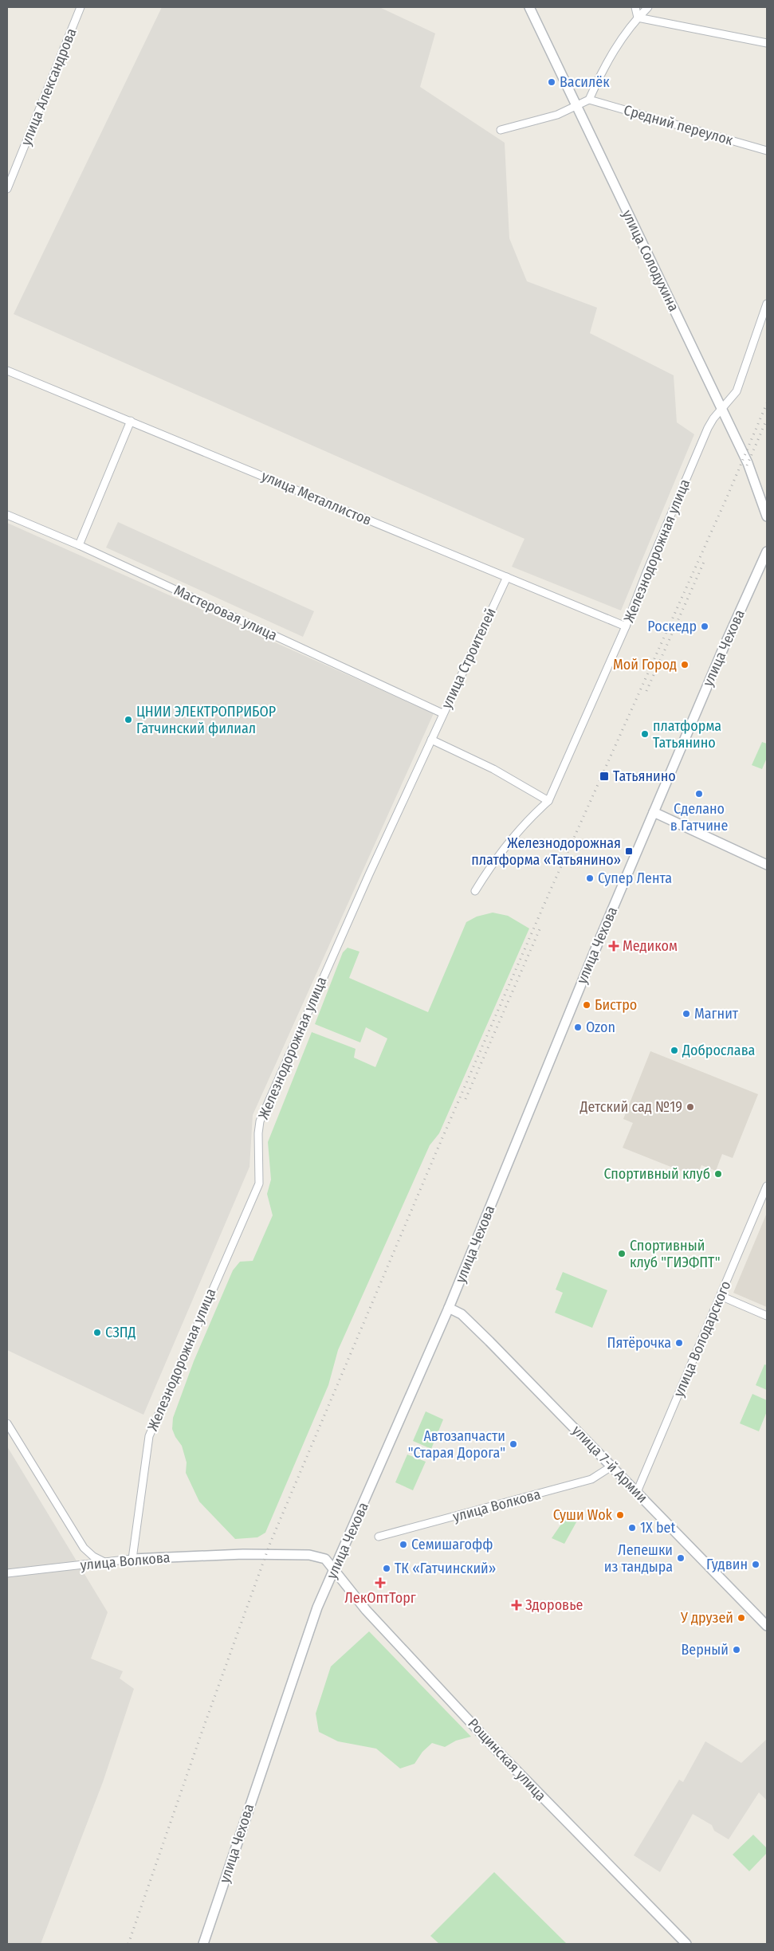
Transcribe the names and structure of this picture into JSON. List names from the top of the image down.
{
  "streets": {
    "street": [
      "улица Александрова",
      "Средний переулок",
      "улица Солодухина",
      "улица Металлистов",
      "Железнодорожная улица",
      "Мастеровая улица",
      "улица Чехова",
      "улица Строителей",
      "улица Володарского",
      "улица 7-й Армии",
      "улица Волкова",
      "Рощинская улица"
    ]
  },
  "crossings": [
    ["улица Солодухина", "Железнодорожная улица"],
    ["улица Металлистов", "Железнодорожная улица"],
    ["улица Металлистов", "улица Строителей"],
    ["Железнодорожная улица", "улица Строителей"],
    ["Железнодорожная улица", "улица Волкова"],
    ["Мастеровая улица", "улица Строителей"],
    ["улица Чехова", "улица 7-й Армии"],
    ["улица Чехова", "улица Волкова"],
    ["улица Чехова", "Рощинская улица"],
    ["улица Володарского", "улица 7-й Армии"],
    ["улица 7-й Армии", "улица Волкова"],
    ["улица Волкова", "Рощинская улица"]
  ],
  "places": {
    "other": [
      "Василёк",
      "Роскедр",
      "Мой Город",
      "ЦНИИ ЭЛЕКТРОПРИБОР Гатчинский филиал",
      "платформа Татьянино",
      "Сделано в Гатчине",
      "Супер Лента",
      "Бистро",
      "Магнит",
      "Ozon",
      "Доброслава",
      "Детский сад №19",
      "Спортивный клуб",
      "Спортивный клуб \"ГИЭФПТ\"",
      "СЗПД",
      "Пятёрочка",
      "Автозапчасти \"Старая Дорога\"",
      "Суши Wok",
      "1X bet",
      "Семишагофф",
      "Лепешки из тандыра",
      "Гудвин",
      "ТК «Гатчинский»",
      "У друзей",
      "Верный"
    ],
    "transit": ["Татьянино", "Железнодорожная платформа «Татьянино»"],
    "health": ["Медиком", "ЛекОптТорг", "Здоровье"]
  }
}
